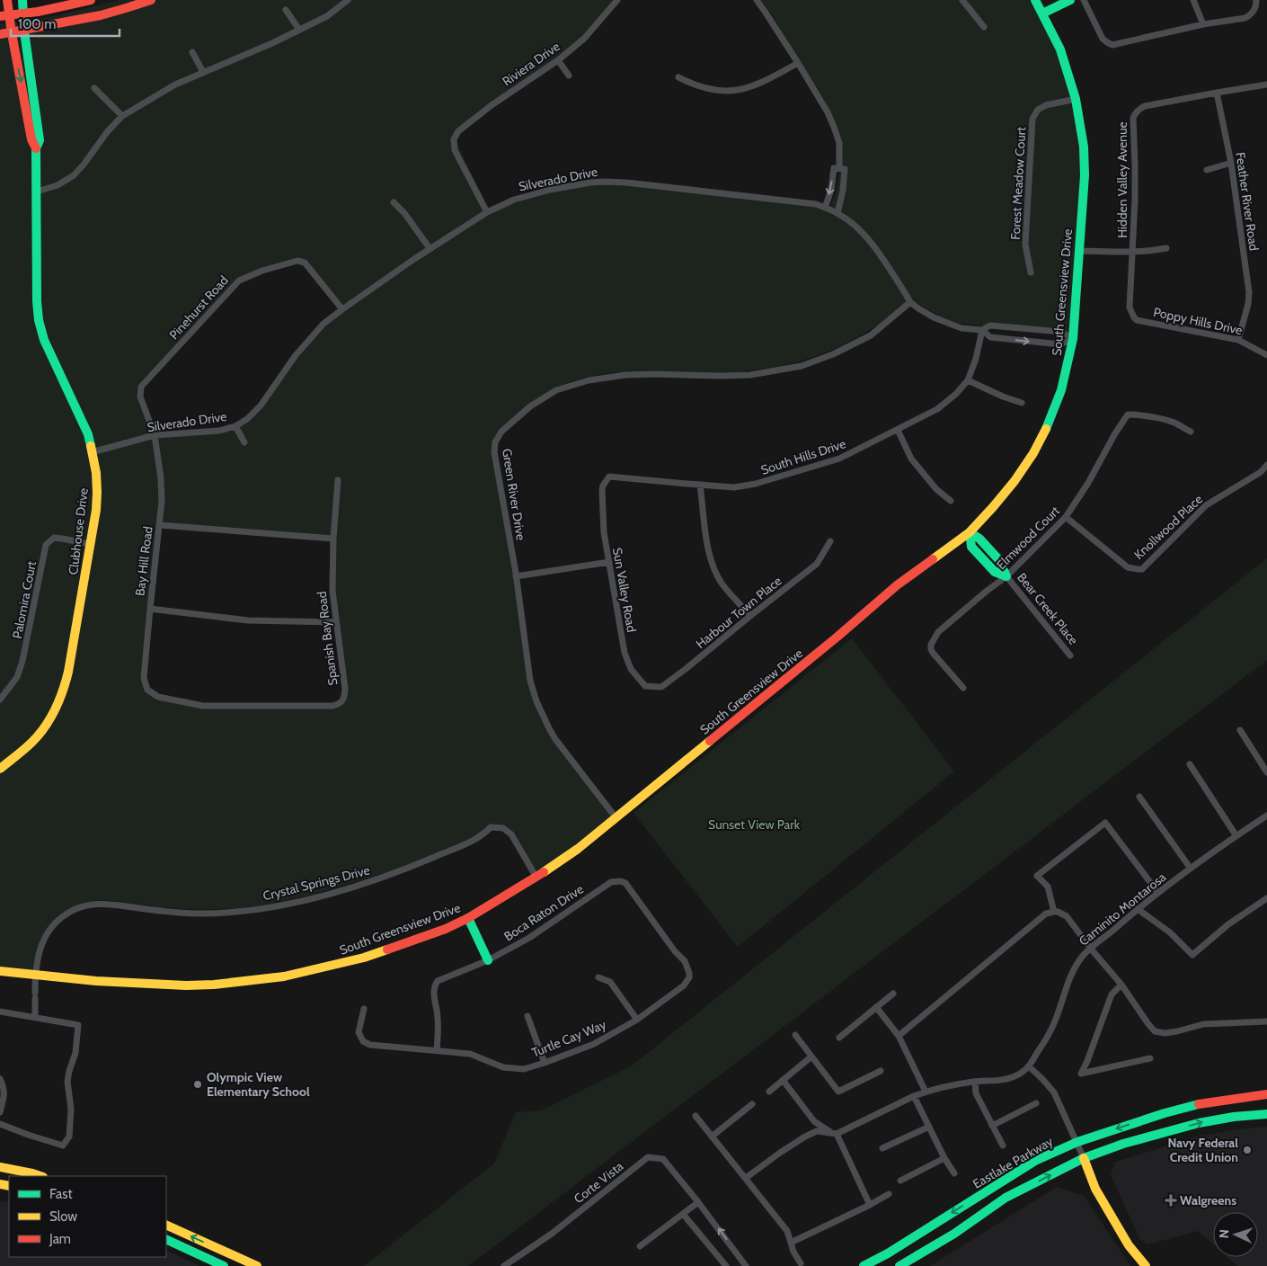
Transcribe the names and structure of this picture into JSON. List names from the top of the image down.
{
  "streets": {
    "street": [
      "Riviera Drive",
      "Silverado Drive",
      "Hidden Valley Avenue",
      "Forest Meadow Court",
      "Feather River Road",
      "South Greensview Drive",
      "Pinehurst Road",
      "Poppy Hills Drive",
      "South Hills Drive",
      "Green River Drive",
      "Knollwood Place",
      "Clubhouse Drive",
      "Elmwood Court",
      "Bay Hill Road",
      "Sun Valley Road",
      "Palomira Court",
      "Bear Creek Place",
      "Harbour Town Place",
      "Spanish Bay Road",
      "Crystal Springs Drive",
      "Caminito Montarosa",
      "Boca Raton Drive",
      "Turtle Cay Way",
      "Eastlake Parkway",
      "Corte Vista"
    ]
  },
  "crossings": [
    ["Riviera Drive", "Silverado Drive"],
    ["Silverado Drive", "South Greensview Drive"],
    ["Silverado Drive", "Pinehurst Road"],
    ["Silverado Drive", "South Hills Drive"],
    ["Silverado Drive", "Green River Drive"],
    ["Silverado Drive", "Clubhouse Drive"],
    ["Silverado Drive", "Bay Hill Road"],
    ["Hidden Valley Avenue", "Feather River Road"],
    ["Hidden Valley Avenue", "Poppy Hills Drive"],
    ["Forest Meadow Court", "South Greensview Drive"],
    ["Feather River Road", "Poppy Hills Drive"],
    ["South Greensview Drive", "Green River Drive"],
    ["South Greensview Drive", "Bear Creek Place"],
    ["South Greensview Drive", "Crystal Springs Drive"],
    ["Pinehurst Road", "Bay Hill Road"],
    ["South Hills Drive", "Sun Valley Road"],
    ["Knollwood Place", "Elmwood Court"],
    ["Clubhouse Drive", "Palomira Court"],
    ["Elmwood Court", "Bear Creek Place"],
    ["Bay Hill Road", "Spanish Bay Road"],
    ["Sun Valley Road", "Harbour Town Place"],
    ["Boca Raton Drive", "Turtle Cay Way"]
  ],
  "parks": ["Sunset View Park"],
  "places": {
    "other": ["Olympic View Elementary School", "Navy Federal Credit Union"],
    "health": ["Walgreens"]
  },
  "legend": ["Fast", "Slow", "Jam"],
  "scale_bar": "100 m",
  "north": "left"
}
